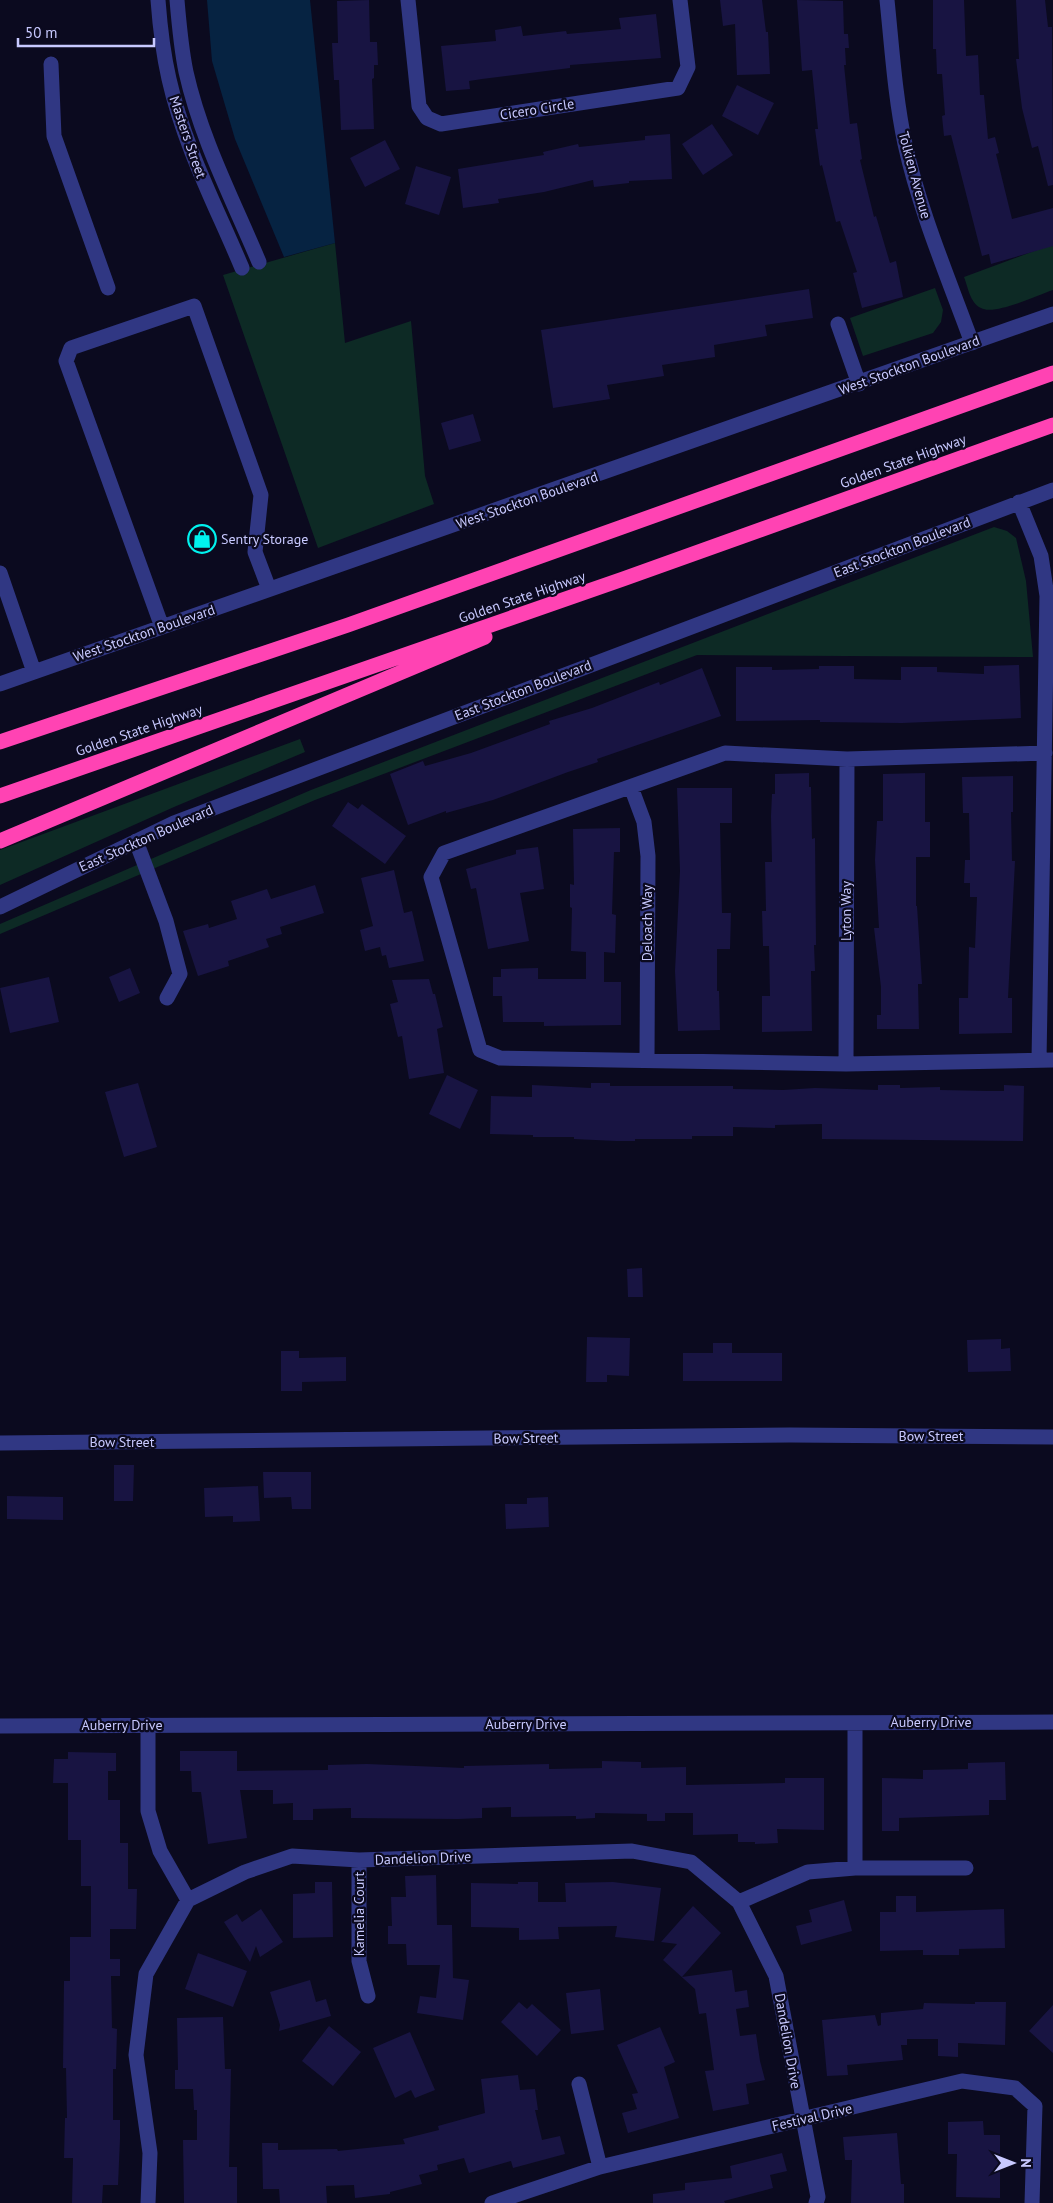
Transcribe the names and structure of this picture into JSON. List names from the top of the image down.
{
  "streets": {
    "highway": ["Golden State Highway"],
    "street": [
      "Cicero Circle",
      "Masters Street",
      "Tolkien Avenue",
      "West Stockton Boulevard",
      "East Stockton Boulevard",
      "Lyton Way",
      "Deloach Way",
      "Bow Street",
      "Auberry Drive",
      "Dandelion Drive",
      "Kamelia Court",
      "Festival Drive"
    ]
  },
  "crossings": [
    ["Tolkien Avenue", "West Stockton Boulevard"],
    ["Dandelion Drive", "Kamelia Court"],
    ["Dandelion Drive", "Festival Drive"]
  ],
  "places": {
    "shop": ["Sentry Storage"]
  },
  "scale_bar": "50 m",
  "north": "right"
}
